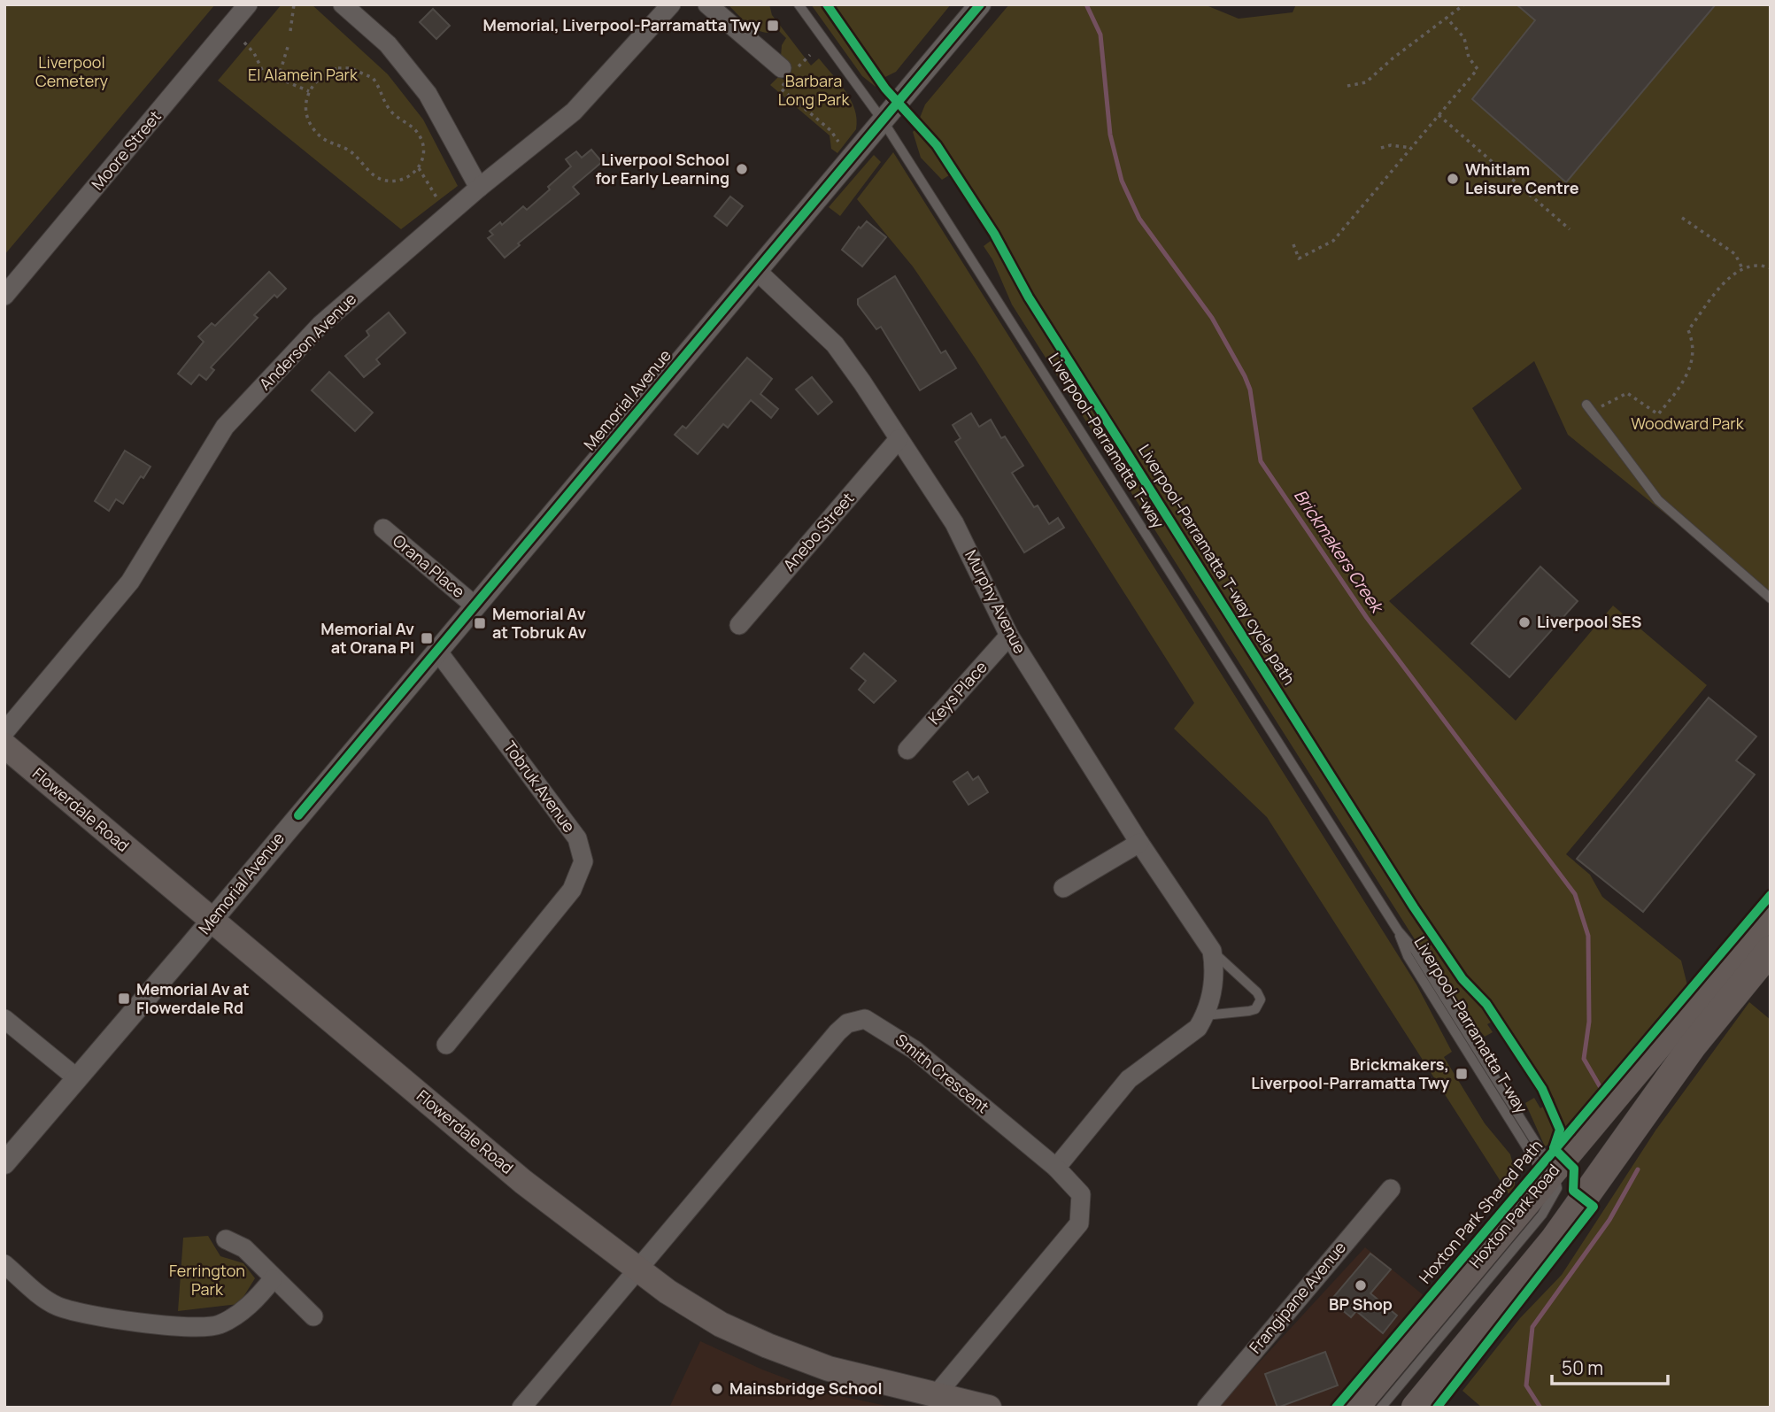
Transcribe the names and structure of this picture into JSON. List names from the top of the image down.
{
  "streets": {
    "main road": ["Flowerdale Road", "Hoxton Park Road"],
    "street": [
      "Moore Street",
      "Anderson Avenue",
      "Memorial Avenue",
      "Anebo Street",
      "Orana Place",
      "Murphy Avenue",
      "Keys Place",
      "Tobruk Avenue",
      "Smith Crescent",
      "Frangipane Avenue"
    ],
    "lane": ["Liverpool–Parramatta T-way"],
    "cycle path": ["Liverpool-Parramatta T-way cycle path", "Hoxton Park Shared Path"]
  },
  "crossings": [
    ["Memorial Avenue", "Liverpool–Parramatta T-way"],
    ["Memorial Avenue", "Orana Place"],
    ["Memorial Avenue", "Murphy Avenue"],
    ["Memorial Avenue", "Tobruk Avenue"],
    ["Memorial Avenue", "Flowerdale Road"],
    ["Liverpool–Parramatta T-way", "Hoxton Park Road"],
    ["Anebo Street", "Murphy Avenue"],
    ["Murphy Avenue", "Keys Place"],
    ["Flowerdale Road", "Smith Crescent"]
  ],
  "water": ["Brickmakers Creek"],
  "parks": [
    "Liverpool Cemetery",
    "El Alamein Park",
    "Barbara Long Park",
    "Woodward Park",
    "Ferrington Park"
  ],
  "places": {
    "transit": [
      "Memorial, Liverpool-Parramatta Twy",
      "Memorial Av at Tobruk Av",
      "Memorial Av at Orana Pl",
      "Memorial Av at Flowerdale Rd",
      "Brickmakers, Liverpool-Parramatta Twy"
    ],
    "other": [
      "Liverpool School for Early Learning",
      "Whitlam Leisure Centre",
      "Liverpool SES",
      "BP Shop",
      "Mainsbridge School"
    ]
  },
  "scale_bar": "50 m"
}
